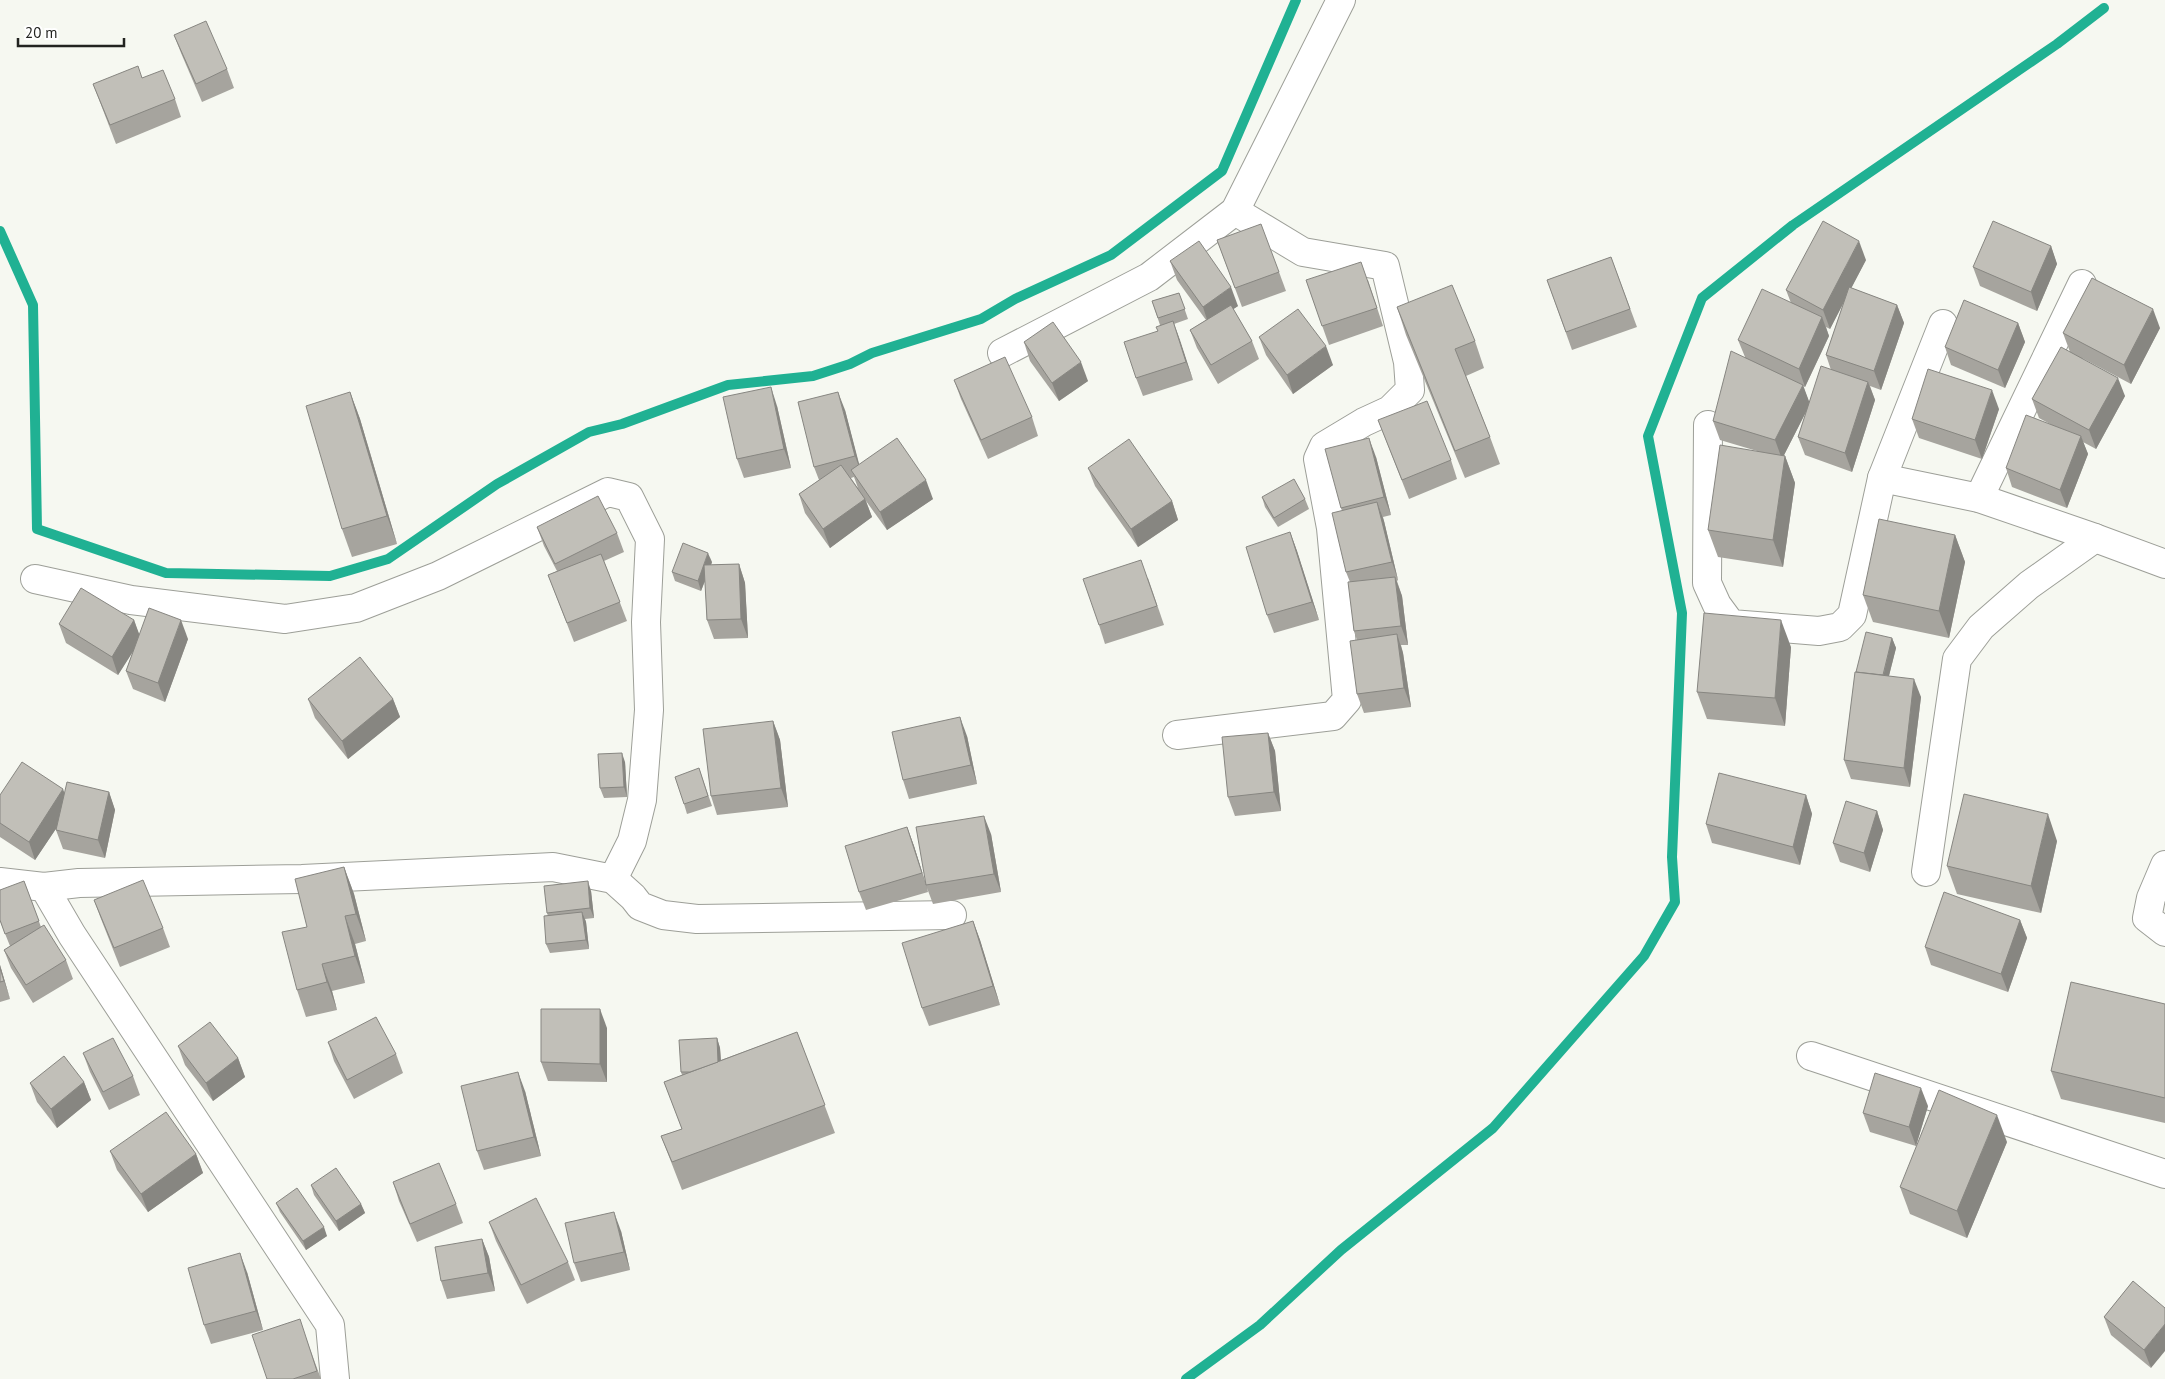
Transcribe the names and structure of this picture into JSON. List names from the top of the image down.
{
  "scale_bar": "20 m"
}
